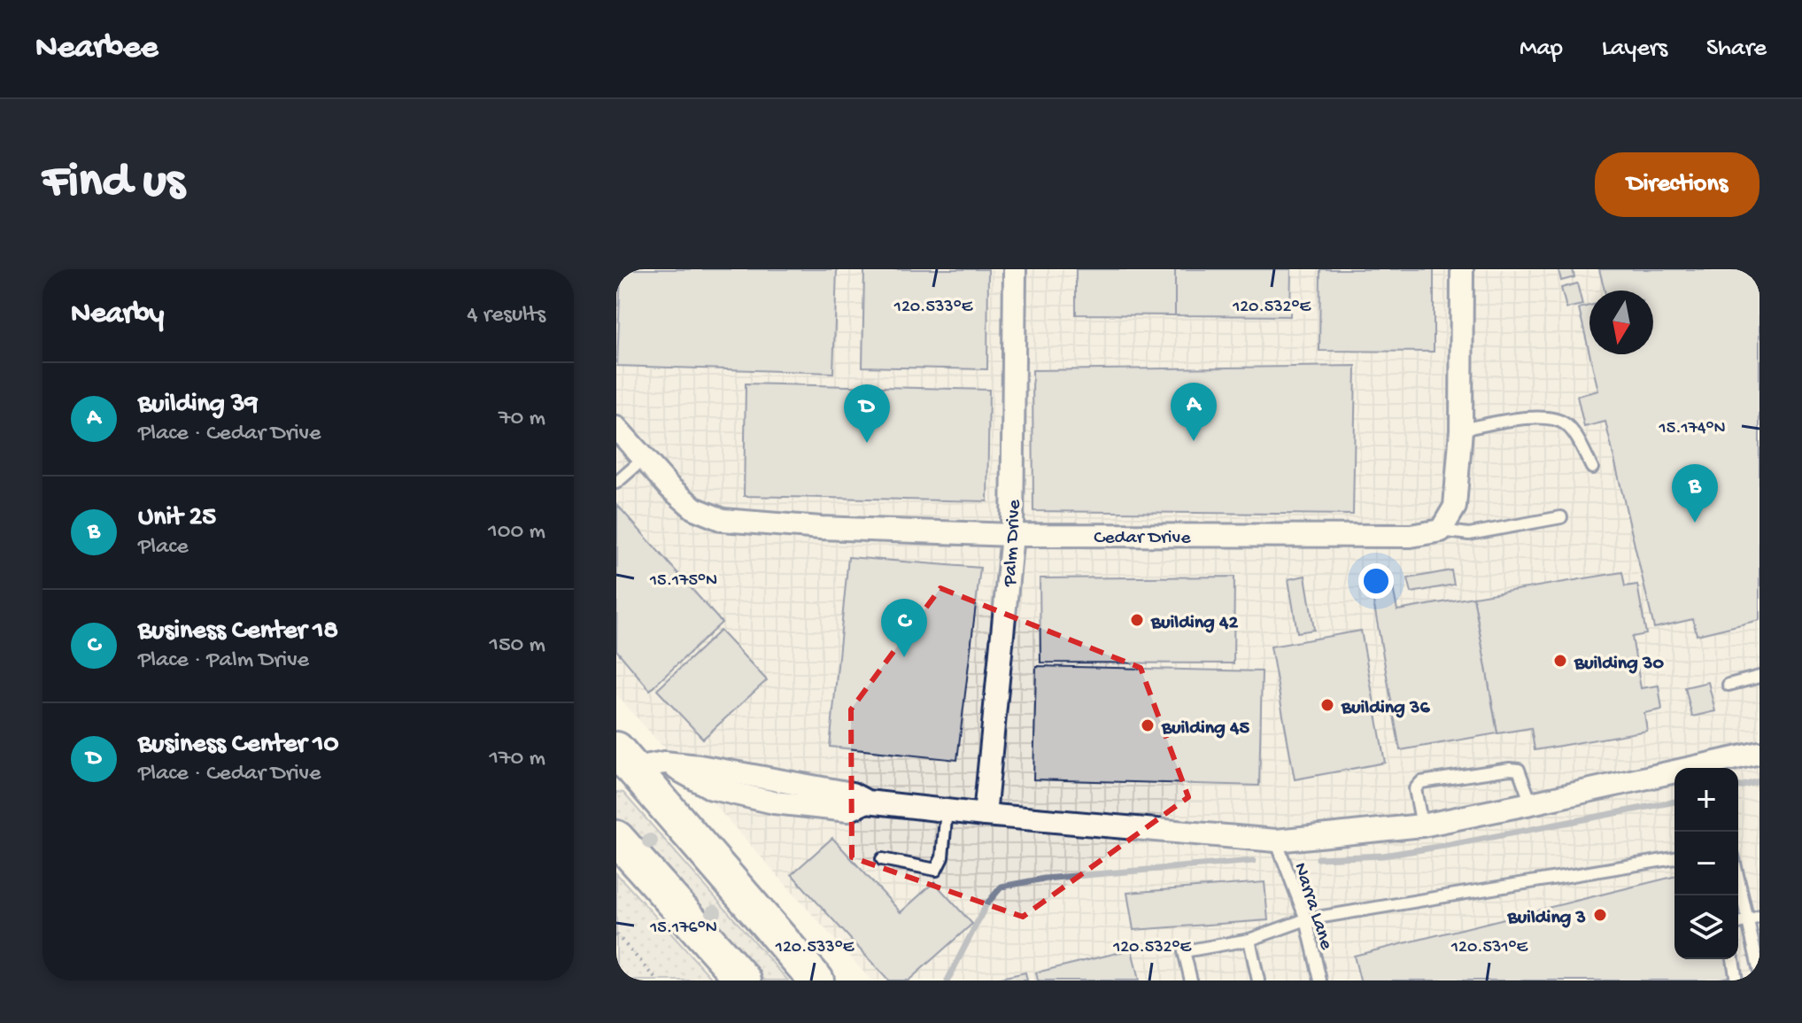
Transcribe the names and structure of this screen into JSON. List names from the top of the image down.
{
  "streets": {
    "street": ["Cedar Drive", "Palm Drive"],
    "lane": ["Narra Lane"]
  },
  "crossings": [
    ["Cedar Drive", "Palm Drive"]
  ],
  "places": [
    "Building 42",
    "Building 30",
    "Building 36",
    "Building 45",
    "Building 3"
  ],
  "north": "bottom",
  "page": {
    "header": "Nearbee",
    "nav": ["Map", "Layers", "Share"],
    "buttons": "Directions",
    "title": "Find us",
    "heading": ["Nearby", "4 results"],
    "list": [
      {
        "mark": "A",
        "name": "Building 39",
        "note": "Place · Cedar Drive",
        "value": "70 m"
      },
      {
        "mark": "B",
        "name": "Unit 25",
        "note": "Place",
        "value": "100 m"
      },
      {
        "mark": "C",
        "name": "Business Center 18",
        "note": "Place · Palm Drive",
        "value": "150 m"
      },
      {
        "mark": "D",
        "name": "Business Center 10",
        "note": "Place · Cedar Drive",
        "value": "170 m"
      }
    ],
    "pins": [
      "A",
      "D",
      "B",
      "C"
    ],
    "map_buttons": ["+", "−"]
  },
  "coordinates": [
    "120.533°E",
    "120.532°E",
    "15.174°N",
    "15.175°N",
    "15.176°N",
    "120.531°E"
  ]
}
